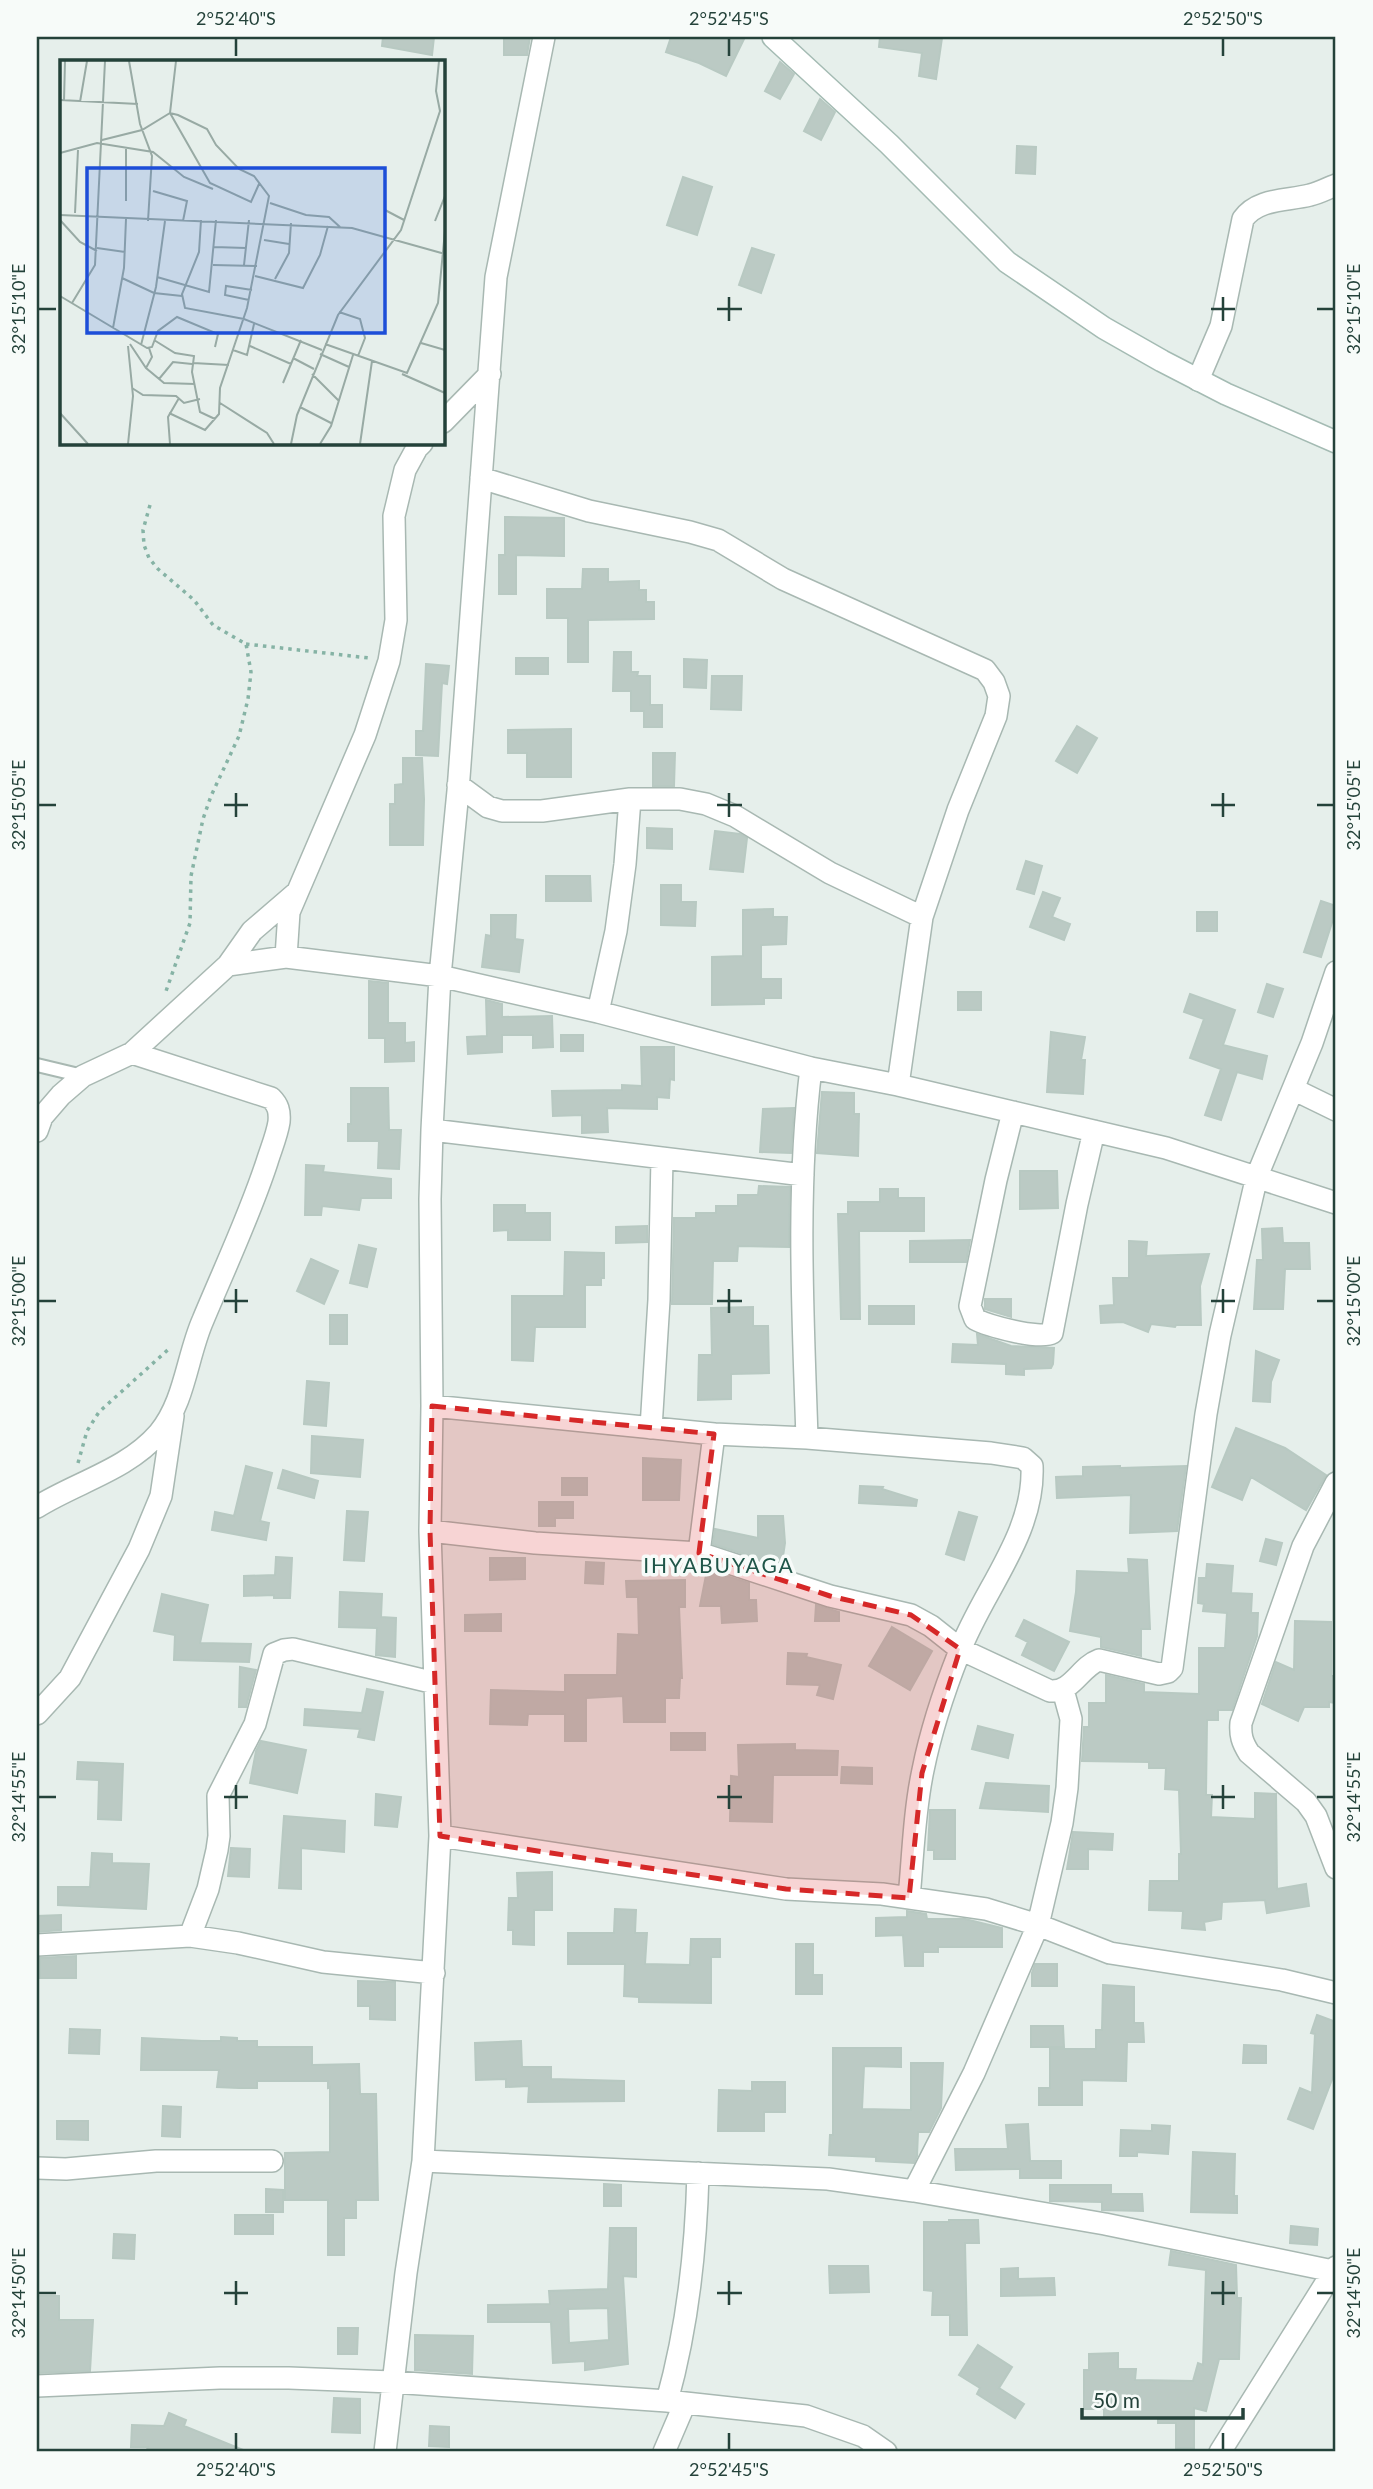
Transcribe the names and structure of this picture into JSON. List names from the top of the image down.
{
  "districts": ["IHYABUYAGA"],
  "scale_bar": "50 m",
  "coordinates": [
    "2°52'40\"S",
    "2°52'45\"S",
    "2°52'50\"S",
    "32°15'10\"E",
    "32°15'05\"E",
    "32°15'00\"E",
    "32°14'55\"E",
    "32°14'50\"E"
  ]
}
